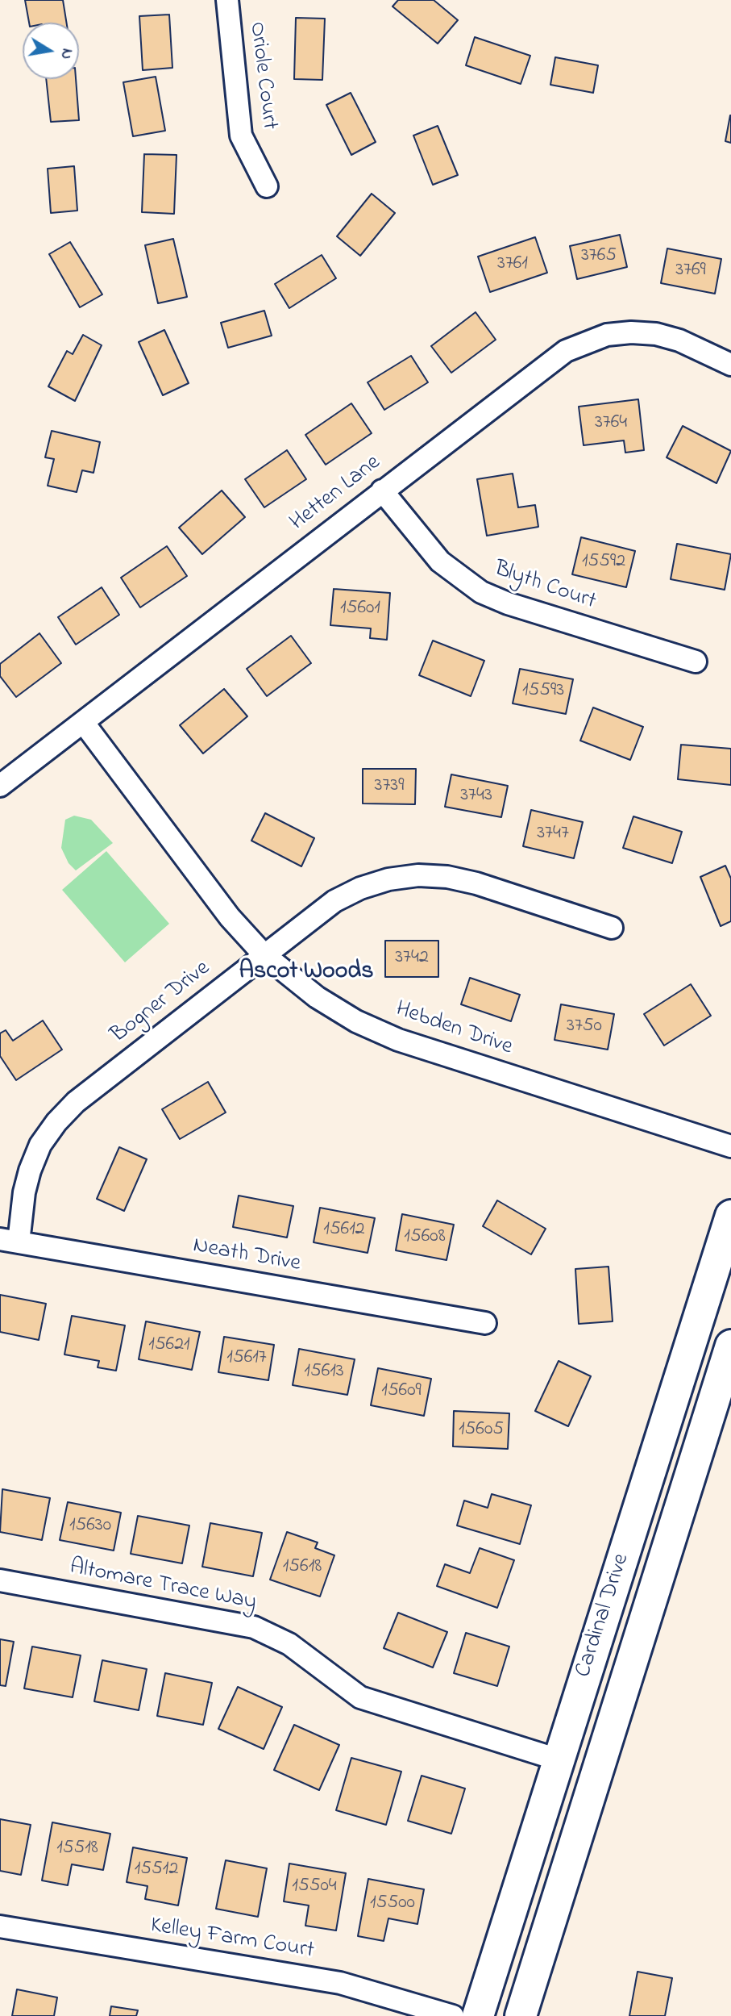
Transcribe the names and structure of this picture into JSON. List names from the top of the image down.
{
  "streets": {
    "main road": ["Cardinal Drive"],
    "street": [
      "Oriole Court",
      "Hetten Lane",
      "Blyth Court",
      "Bogner Drive",
      "Hebden Drive",
      "Neath Drive",
      "Altomare Trace Way",
      "Kelley Farm Court"
    ]
  },
  "crossings": [
    ["Hetten Lane", "Blyth Court"],
    ["Hetten Lane", "Hebden Drive"],
    ["Bogner Drive", "Hebden Drive"],
    ["Bogner Drive", "Neath Drive"],
    ["Altomare Trace Way", "Cardinal Drive"]
  ],
  "districts": ["Ascot Woods"],
  "house_numbers": [
    "3765",
    "3761",
    "3769",
    "3764",
    "15592",
    "15601",
    "15593",
    "3739",
    "3743",
    "3747",
    "3742",
    "3750",
    "15612",
    "15608",
    "15621",
    "15617",
    "15613",
    "15609",
    "15605",
    "15630",
    "15618",
    "15518",
    "15512",
    "15504",
    "15500"
  ],
  "north": "right"
}
